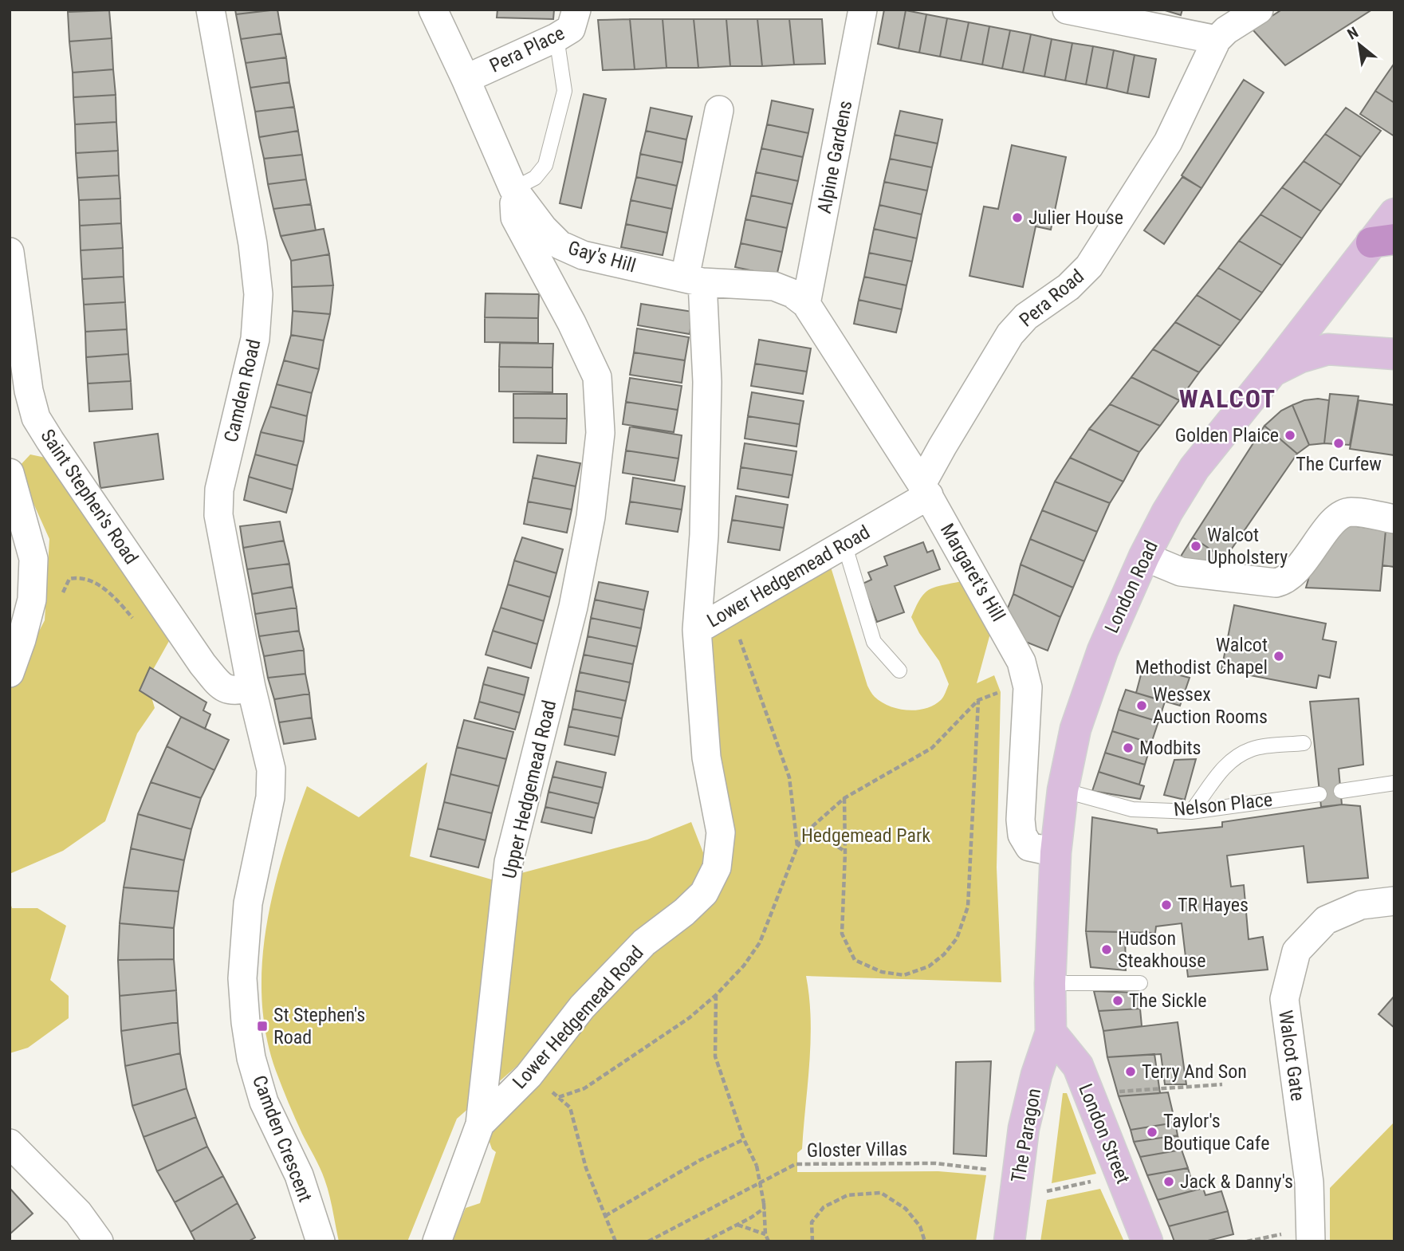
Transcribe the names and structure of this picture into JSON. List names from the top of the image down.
{
  "streets": {
    "main road": ["London Road", "London Street", "The Paragon"],
    "street": [
      "Pera Place",
      "Alpine Gardens",
      "Gay's Hill",
      "Pera Road",
      "Camden Road",
      "Saint Stephen's Road",
      "Margaret's Hill",
      "Lower Hedgemead Road",
      "Upper Hedgemead Road",
      "Walcot Gate",
      "Camden Crescent"
    ],
    "lane": ["Nelson Place"],
    "path": ["Gloster Villas"]
  },
  "crossings": [
    ["Pera Place", "Gay's Hill"],
    ["Alpine Gardens", "Gay's Hill"],
    ["Alpine Gardens", "Margaret's Hill"],
    ["Gay's Hill", "Margaret's Hill"],
    ["Gay's Hill", "Upper Hedgemead Road"],
    ["Pera Road", "Margaret's Hill"],
    ["Pera Road", "Lower Hedgemead Road"],
    ["Camden Road", "Saint Stephen's Road"],
    ["Camden Road", "Camden Crescent"],
    ["Margaret's Hill", "Lower Hedgemead Road"],
    ["Margaret's Hill", "London Road"],
    ["Lower Hedgemead Road", "Upper Hedgemead Road"],
    ["London Road", "Nelson Place"],
    ["London Road", "London Street"],
    ["London Road", "The Paragon"],
    ["London Street", "The Paragon"]
  ],
  "districts": ["WALCOT"],
  "parks": ["Hedgemead Park"],
  "places": {
    "other": [
      "Julier House",
      "Golden Plaice",
      "The Curfew",
      "Walcot Upholstery",
      "Walcot Methodist Chapel",
      "Wessex Auction Rooms",
      "Modbits",
      "TR Hayes",
      "Hudson Steakhouse",
      "The Sickle",
      "Terry And Son",
      "Taylor's Boutique Cafe",
      "Jack & Danny's"
    ],
    "transit": ["St Stephen's Road"]
  },
  "north": "top left"
}
